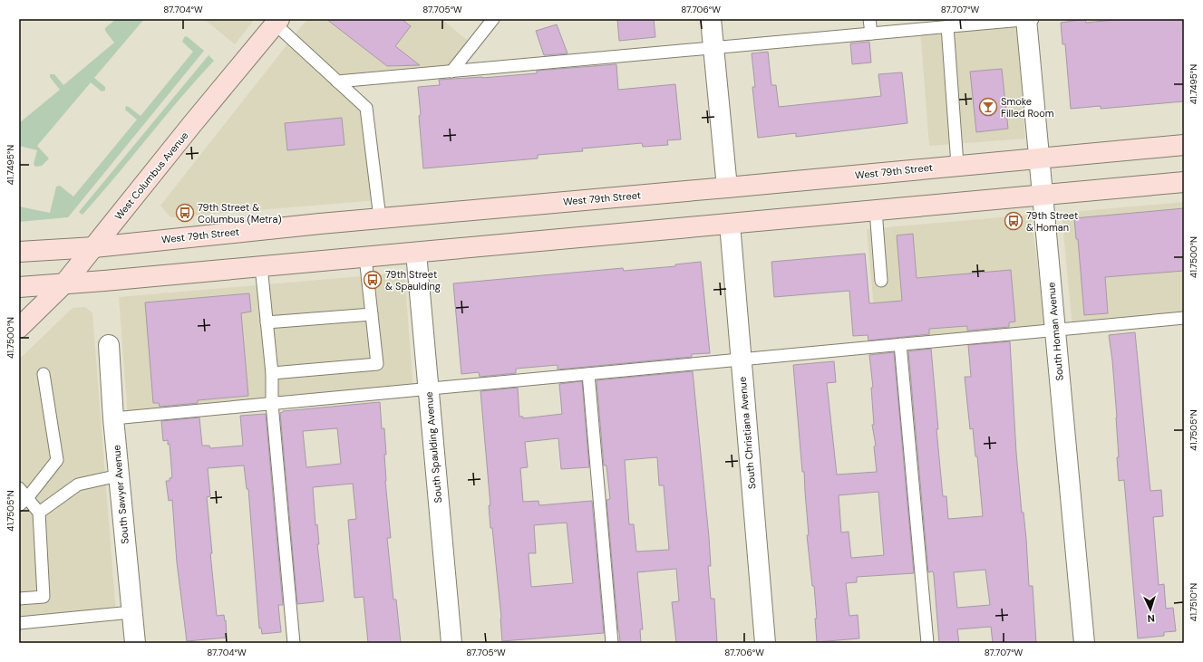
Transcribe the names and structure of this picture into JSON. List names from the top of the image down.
{
  "streets": {
    "main road": ["West 79th Street", "West Columbus Avenue"],
    "street": [
      "South Homan Avenue",
      "South Christiana Avenue",
      "South Spaulding Avenue",
      "South Sawyer Avenue"
    ]
  },
  "crossings": [
    ["West 79th Street", "West Columbus Avenue"],
    ["West 79th Street", "South Homan Avenue"]
  ],
  "places": {
    "bar": ["Smoke Filled Room"],
    "bus stop": ["79th Street & Columbus (Metra)", "79th Street & Homan", "79th Street & Spaulding"]
  },
  "north": "bottom",
  "coordinates": [
    "87.704°W",
    "87.705°W",
    "87.706°W",
    "87.707°W",
    "41.7495°N",
    "41.7500°N",
    "41.7505°N",
    "41.7510°N"
  ]
}
